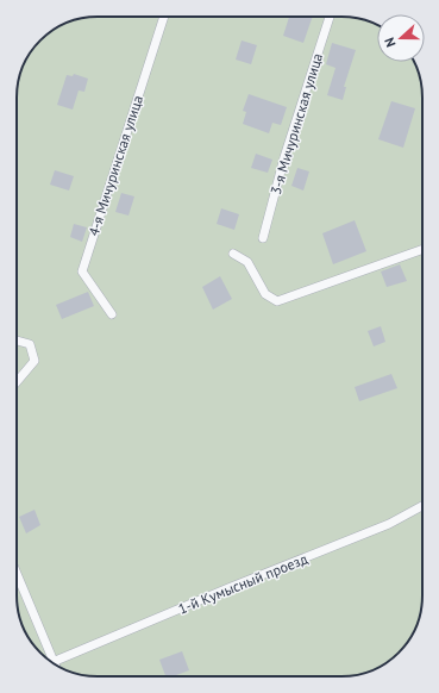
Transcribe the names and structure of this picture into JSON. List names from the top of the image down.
{
  "streets": {
    "lane": ["3-я Мичуринская улица", "4-я Мичуринская улица", "1-й Кумысный проезд"]
  },
  "north": "left"
}
